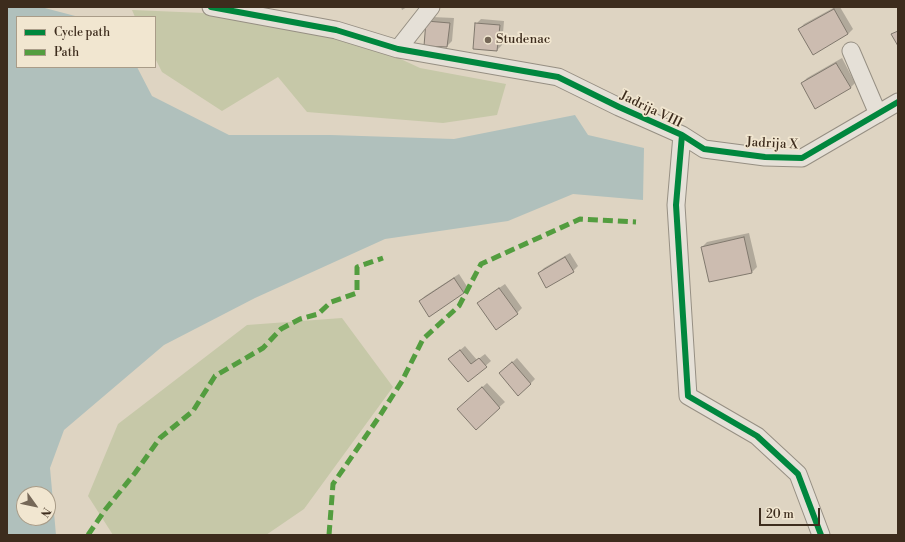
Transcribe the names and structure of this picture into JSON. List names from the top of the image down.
{
  "streets": {
    "street": ["Jadrija VIII", "Jadrija X"]
  },
  "crossings": [
    ["Jadrija VIII", "Jadrija X"]
  ],
  "places": ["Studenac"],
  "legend": ["Cycle path", "Path"],
  "scale_bar": "20 m",
  "north": "bottom right"
}
